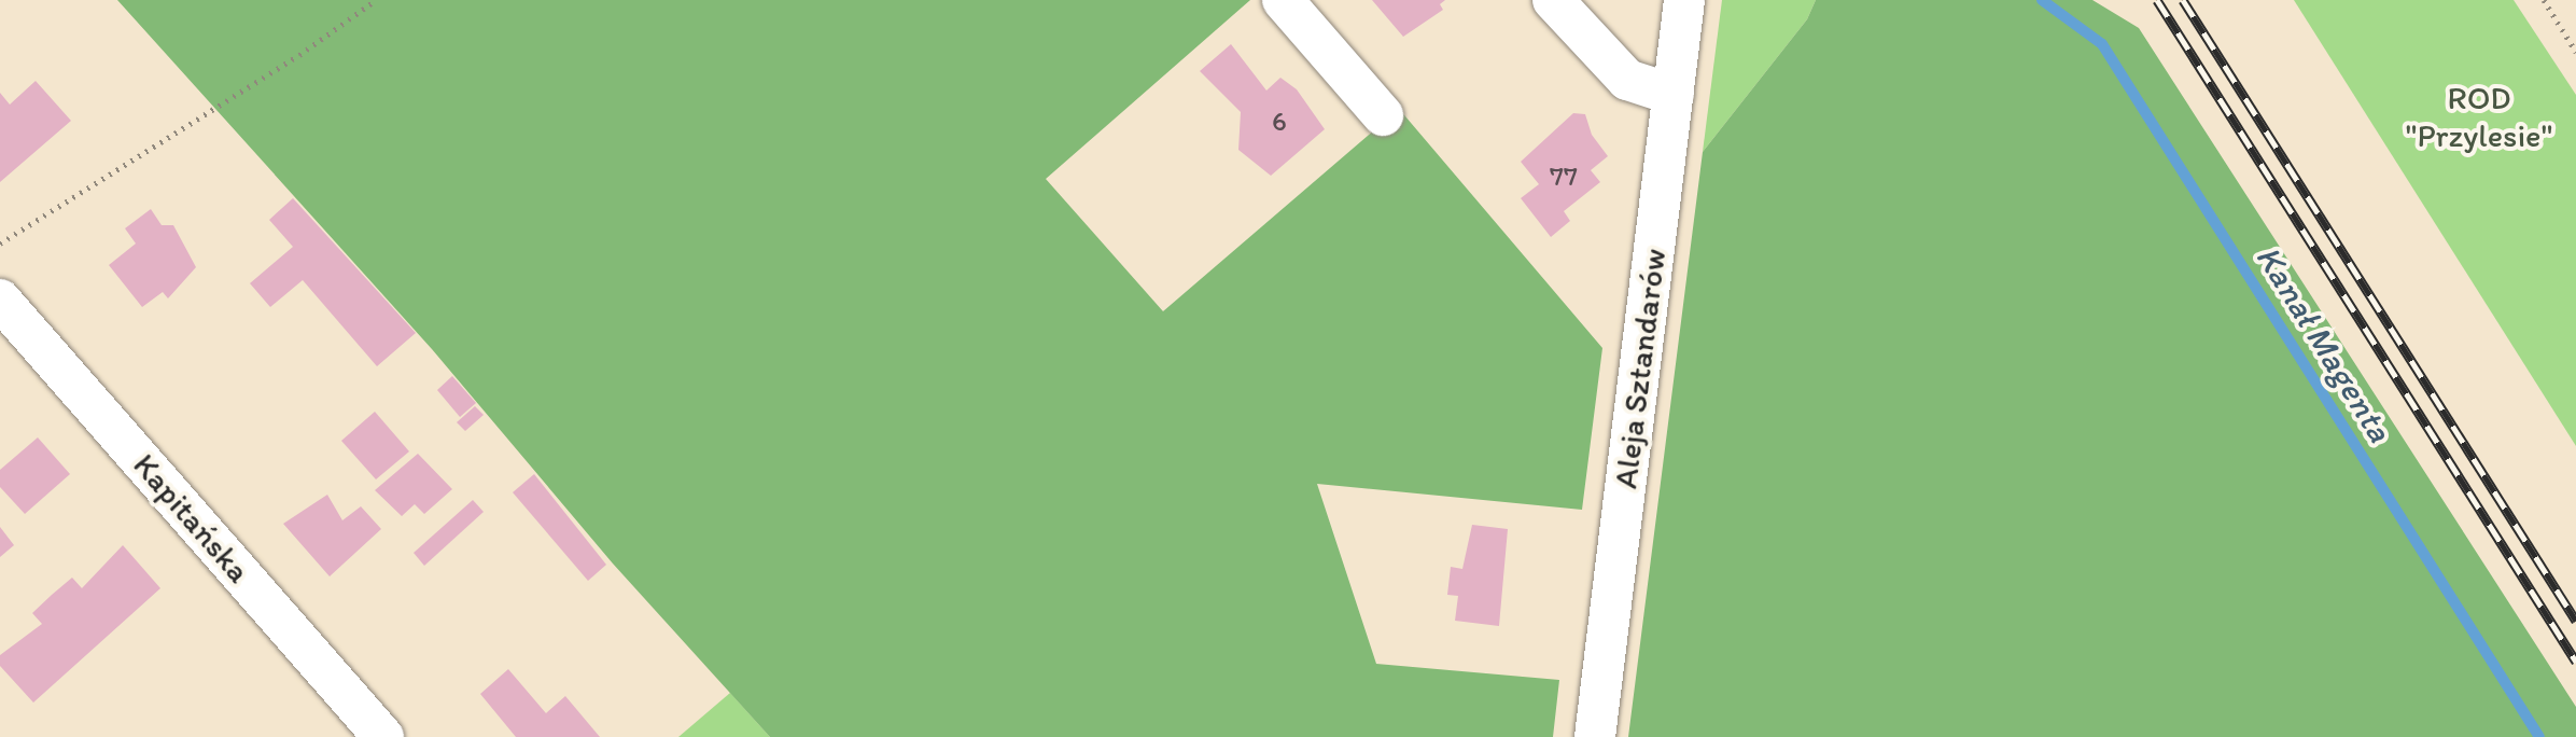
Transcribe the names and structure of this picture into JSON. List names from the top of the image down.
{
  "streets": {
    "street": ["Aleja Sztandarów", "Kapitańska"]
  },
  "water": ["Kanał Magenta"],
  "parks": ["ROD \"Przylesie\""],
  "house_numbers": ["6", "77"]
}
